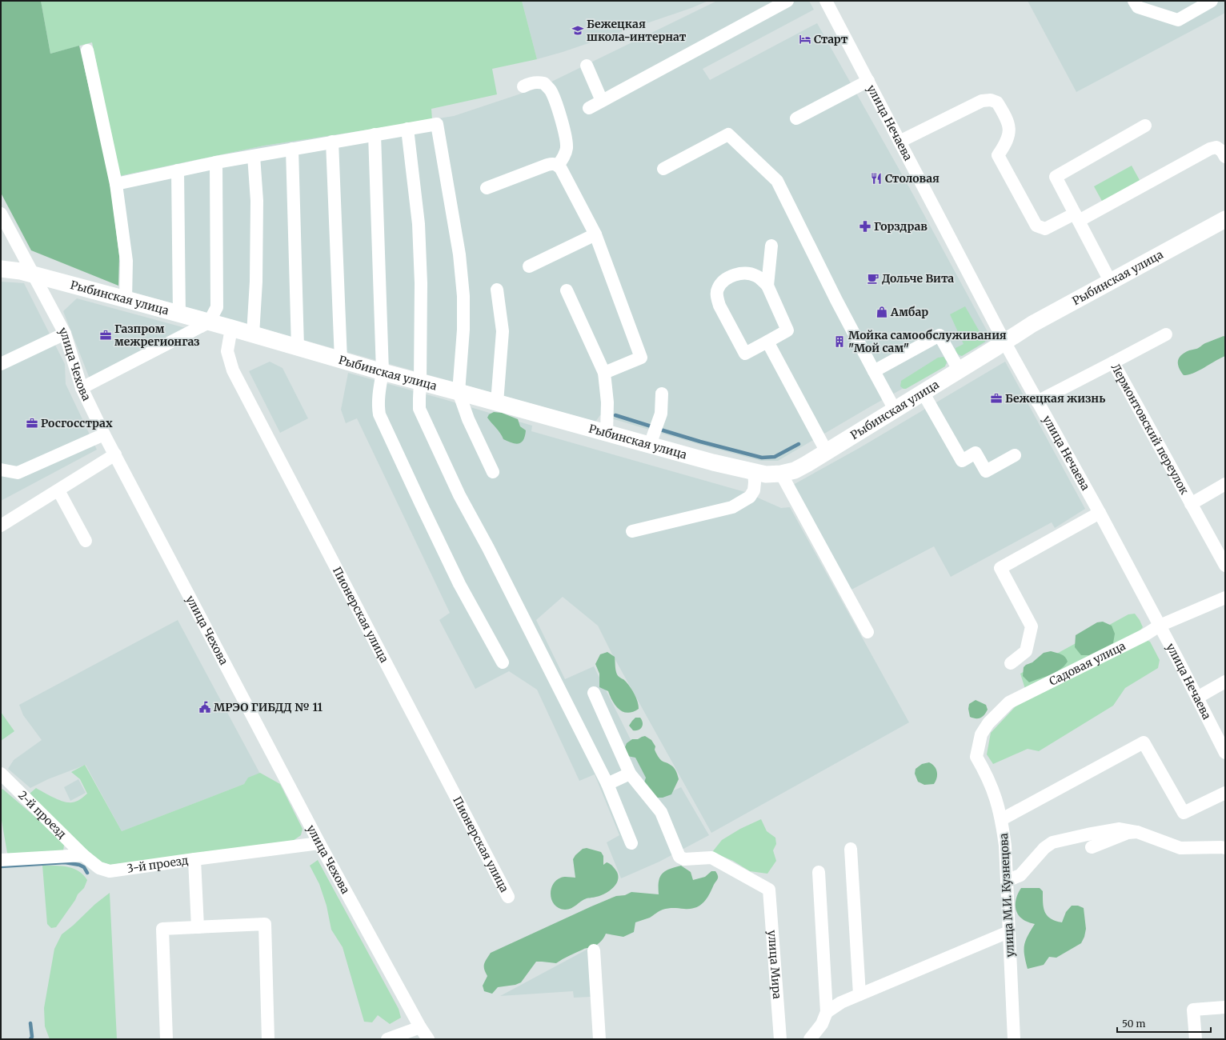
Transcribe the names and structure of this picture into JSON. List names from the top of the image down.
{
  "streets": {
    "main road": ["Рыбинская улица"],
    "street": [
      "улица Нечаева",
      "улица Чехова",
      "Лермонтовский переулок",
      "Пионерская улица",
      "Садовая улица",
      "2-й проезд",
      "3-й проезд",
      "улица М.И. Кузнецова",
      "улица Мира"
    ]
  },
  "crossings": [
    ["улица Нечаева", "Рыбинская улица"],
    ["улица Нечаева", "Лермонтовский переулок"],
    ["улица Нечаева", "Садовая улица"],
    ["Рыбинская улица", "улица Чехова"],
    ["Рыбинская улица", "Пионерская улица"],
    ["улица Чехова", "3-й проезд"],
    ["Садовая улица", "улица М.И. Кузнецова"],
    ["2-й проезд", "3-й проезд"]
  ],
  "places": {
    "school or university": ["Бежецкая школа-интернат"],
    "hotel": ["Старт"],
    "restaurant": ["Столовая"],
    "pharmacy": ["Горздрав"],
    "cafe": ["Дольче Вита"],
    "shop": ["Амбар"],
    "office": ["Газпром межрегионгаз", "Бежецкая жизнь", "Росгосстрах"],
    "building": ["Мойка самообслуживания \"Мой сам\""],
    "public building": ["МРЭО ГИБДД № 11"]
  },
  "scale_bar": "50 m"
}
